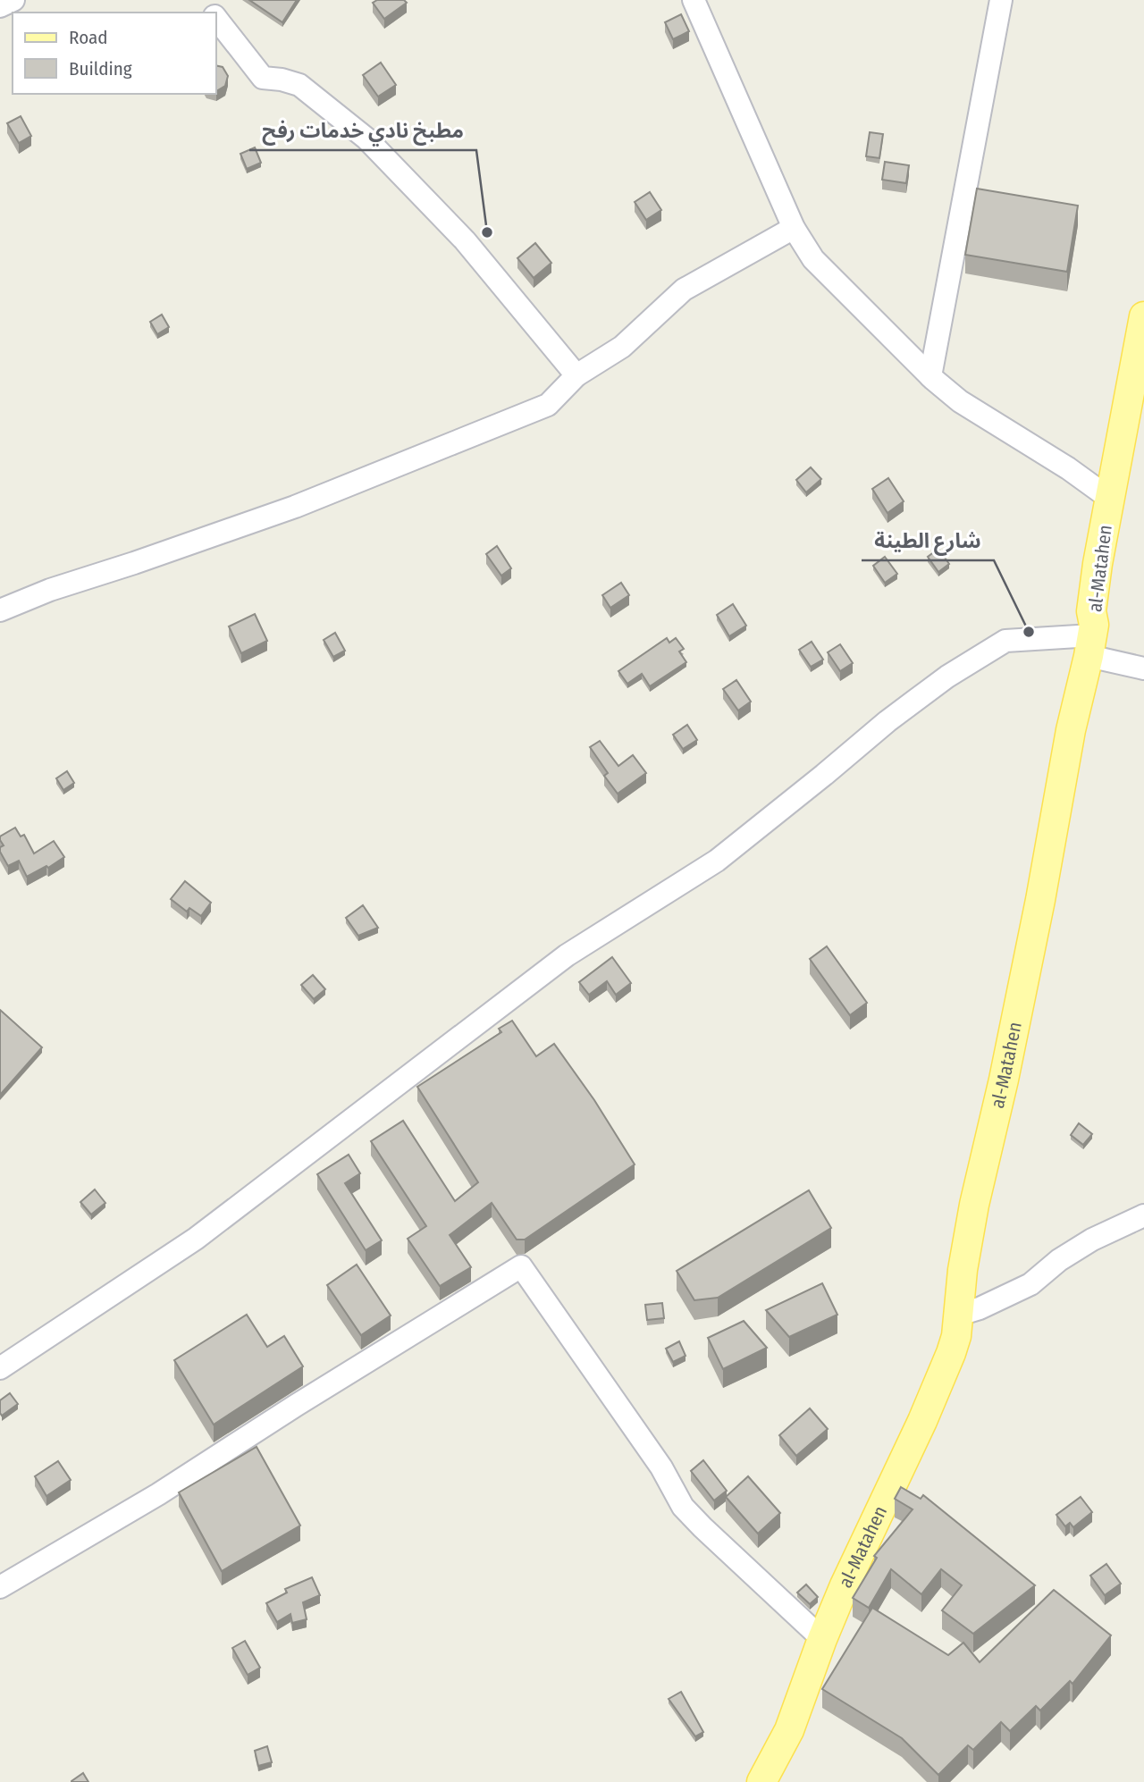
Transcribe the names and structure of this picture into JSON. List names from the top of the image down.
{
  "streets": {
    "main road": ["al-Matahen"]
  },
  "places": ["مطبخ نادي خدمات رفح", "شارع الطينة"],
  "legend": ["Road", "Building"]
}
